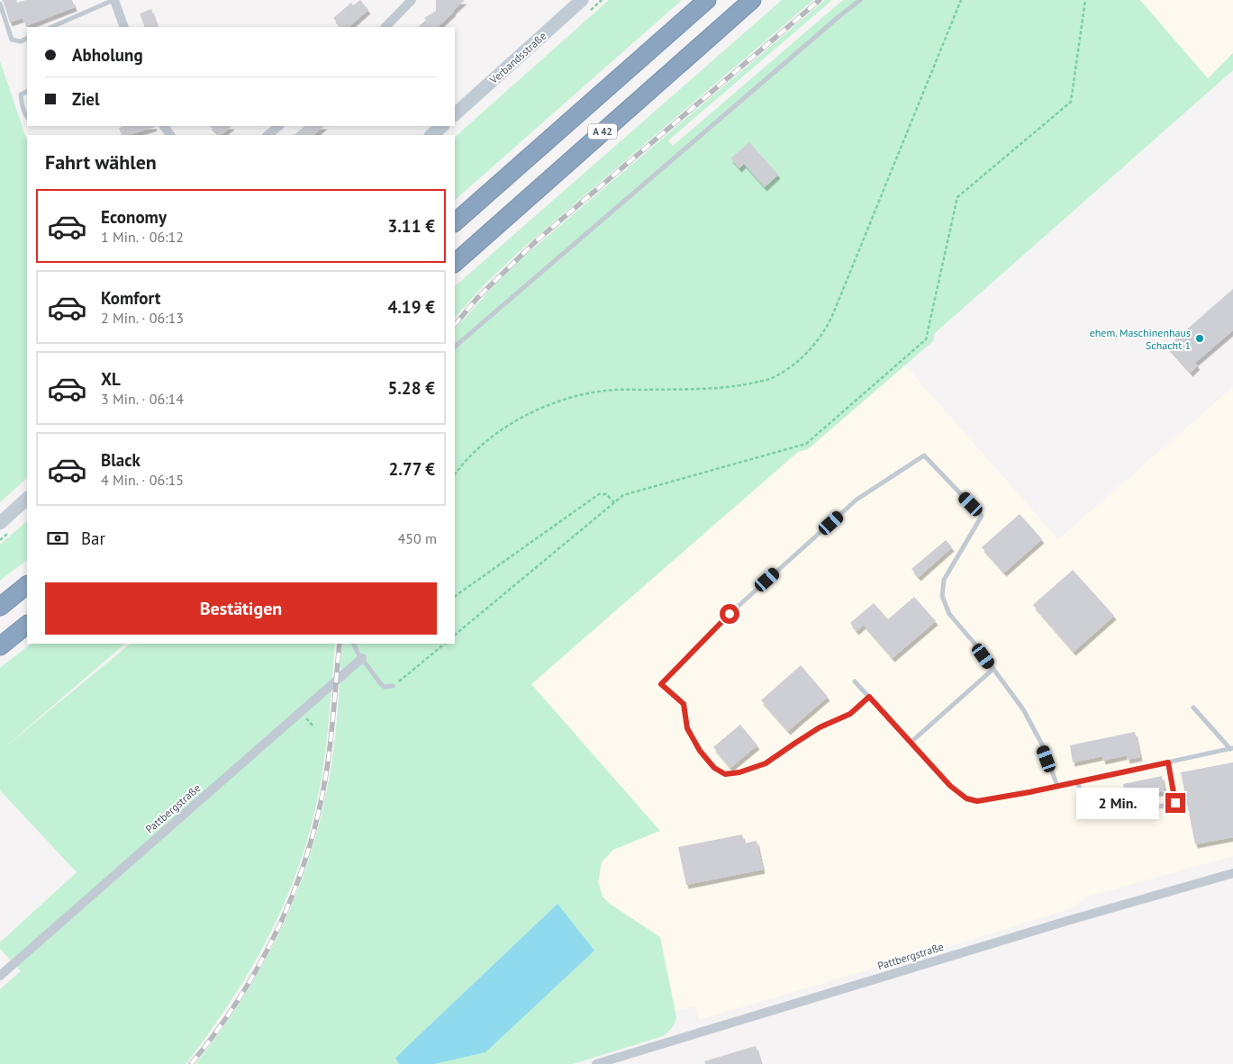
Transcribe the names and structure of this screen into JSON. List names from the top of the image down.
{
  "streets": {
    "highway": ["A 42"],
    "main road": ["Verbandsstraße"],
    "street": ["Pattbergstraße"]
  },
  "places": ["ehem. Maschinenhaus Schacht 1"],
  "page": {
    "banner": ["Abholung", "Ziel"],
    "heading": "Fahrt wählen",
    "list": [
      {
        "name": "Economy",
        "note": "1 Min. · 06:12",
        "value": "3.11 €"
      },
      {
        "name": "Komfort",
        "note": "2 Min. · 06:13",
        "value": "4.19 €"
      },
      {
        "name": "XL",
        "note": "3 Min. · 06:14",
        "value": "5.28 €"
      },
      {
        "name": "Black",
        "note": "4 Min. · 06:15",
        "value": "2.77 €"
      }
    ],
    "pay": ["Bar", "450 m"],
    "buttons": "Bestätigen",
    "bubble": "2 Min."
  }
}
